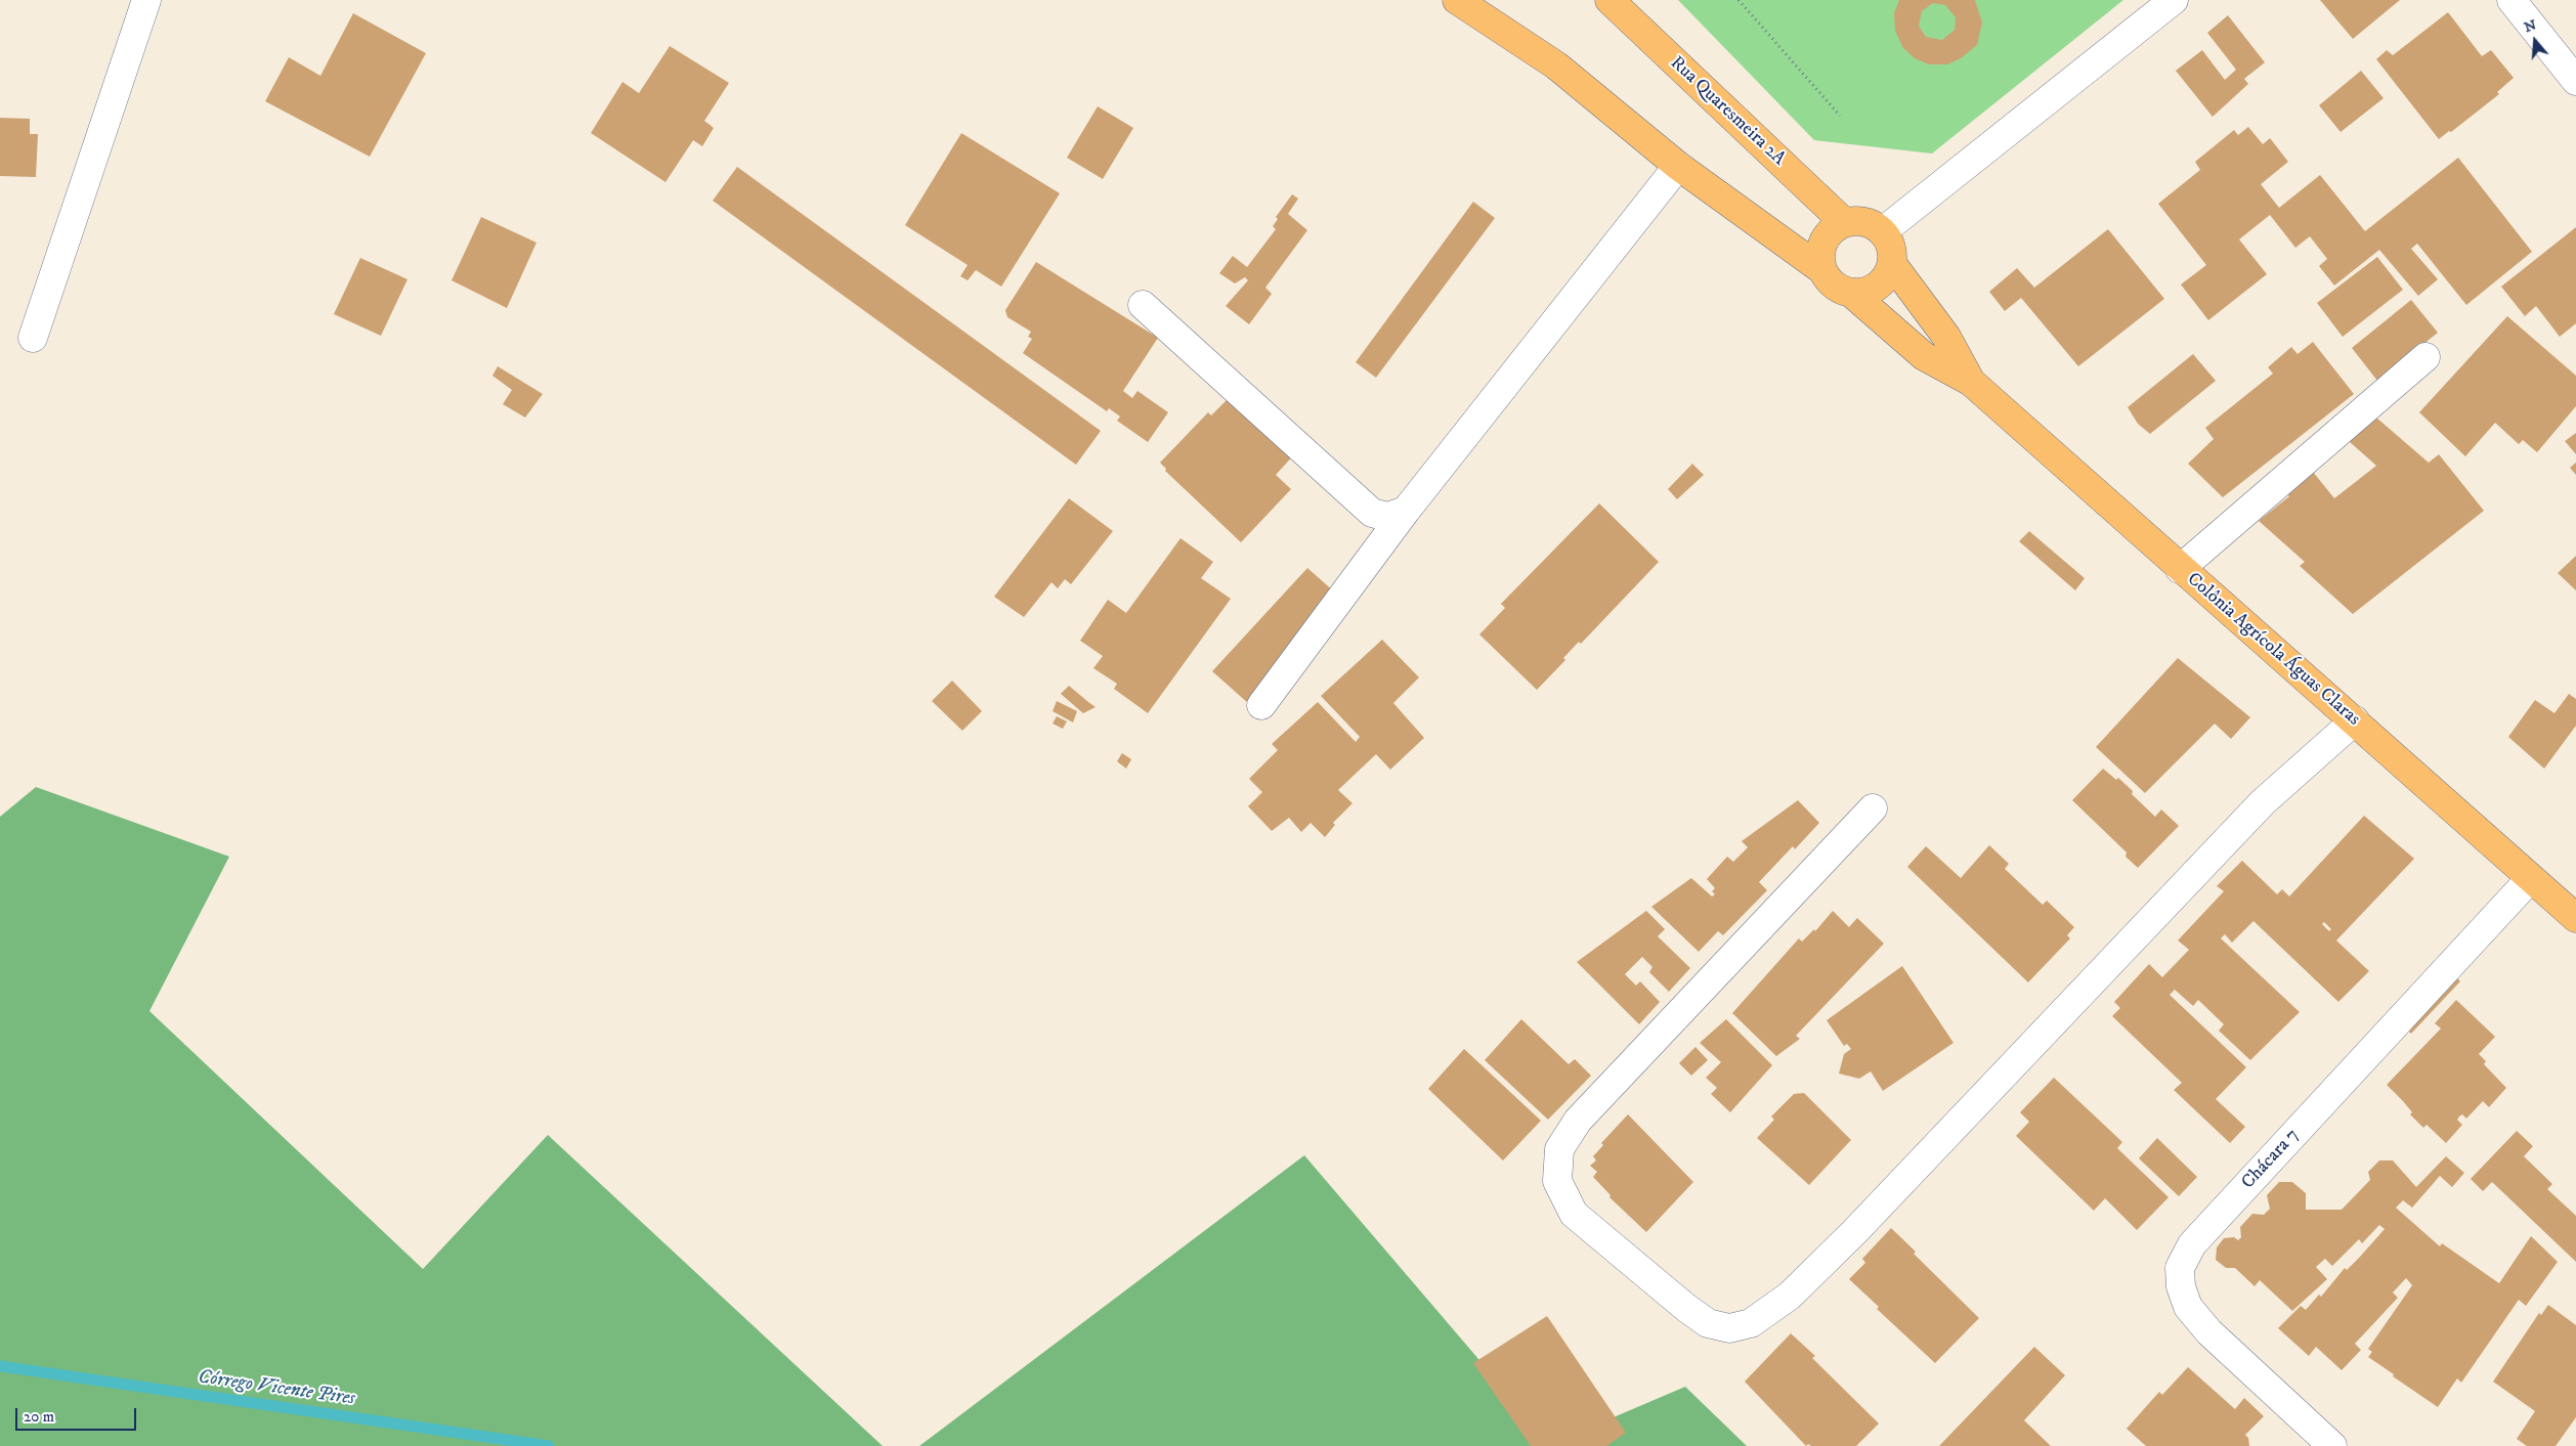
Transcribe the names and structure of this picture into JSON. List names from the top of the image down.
{
  "streets": {
    "main road": ["Rua Quaresmeira 2A", "Colônia Agrícola Águas Claras"],
    "street": ["Chácara 7"]
  },
  "crossings": [
    ["Rua Quaresmeira 2A", "Colônia Agrícola Águas Claras"],
    ["Colônia Agrícola Águas Claras", "Chácara 7"]
  ],
  "water": ["Córrego Vicente Pires"],
  "scale_bar": "20 m",
  "north": "top"
}
